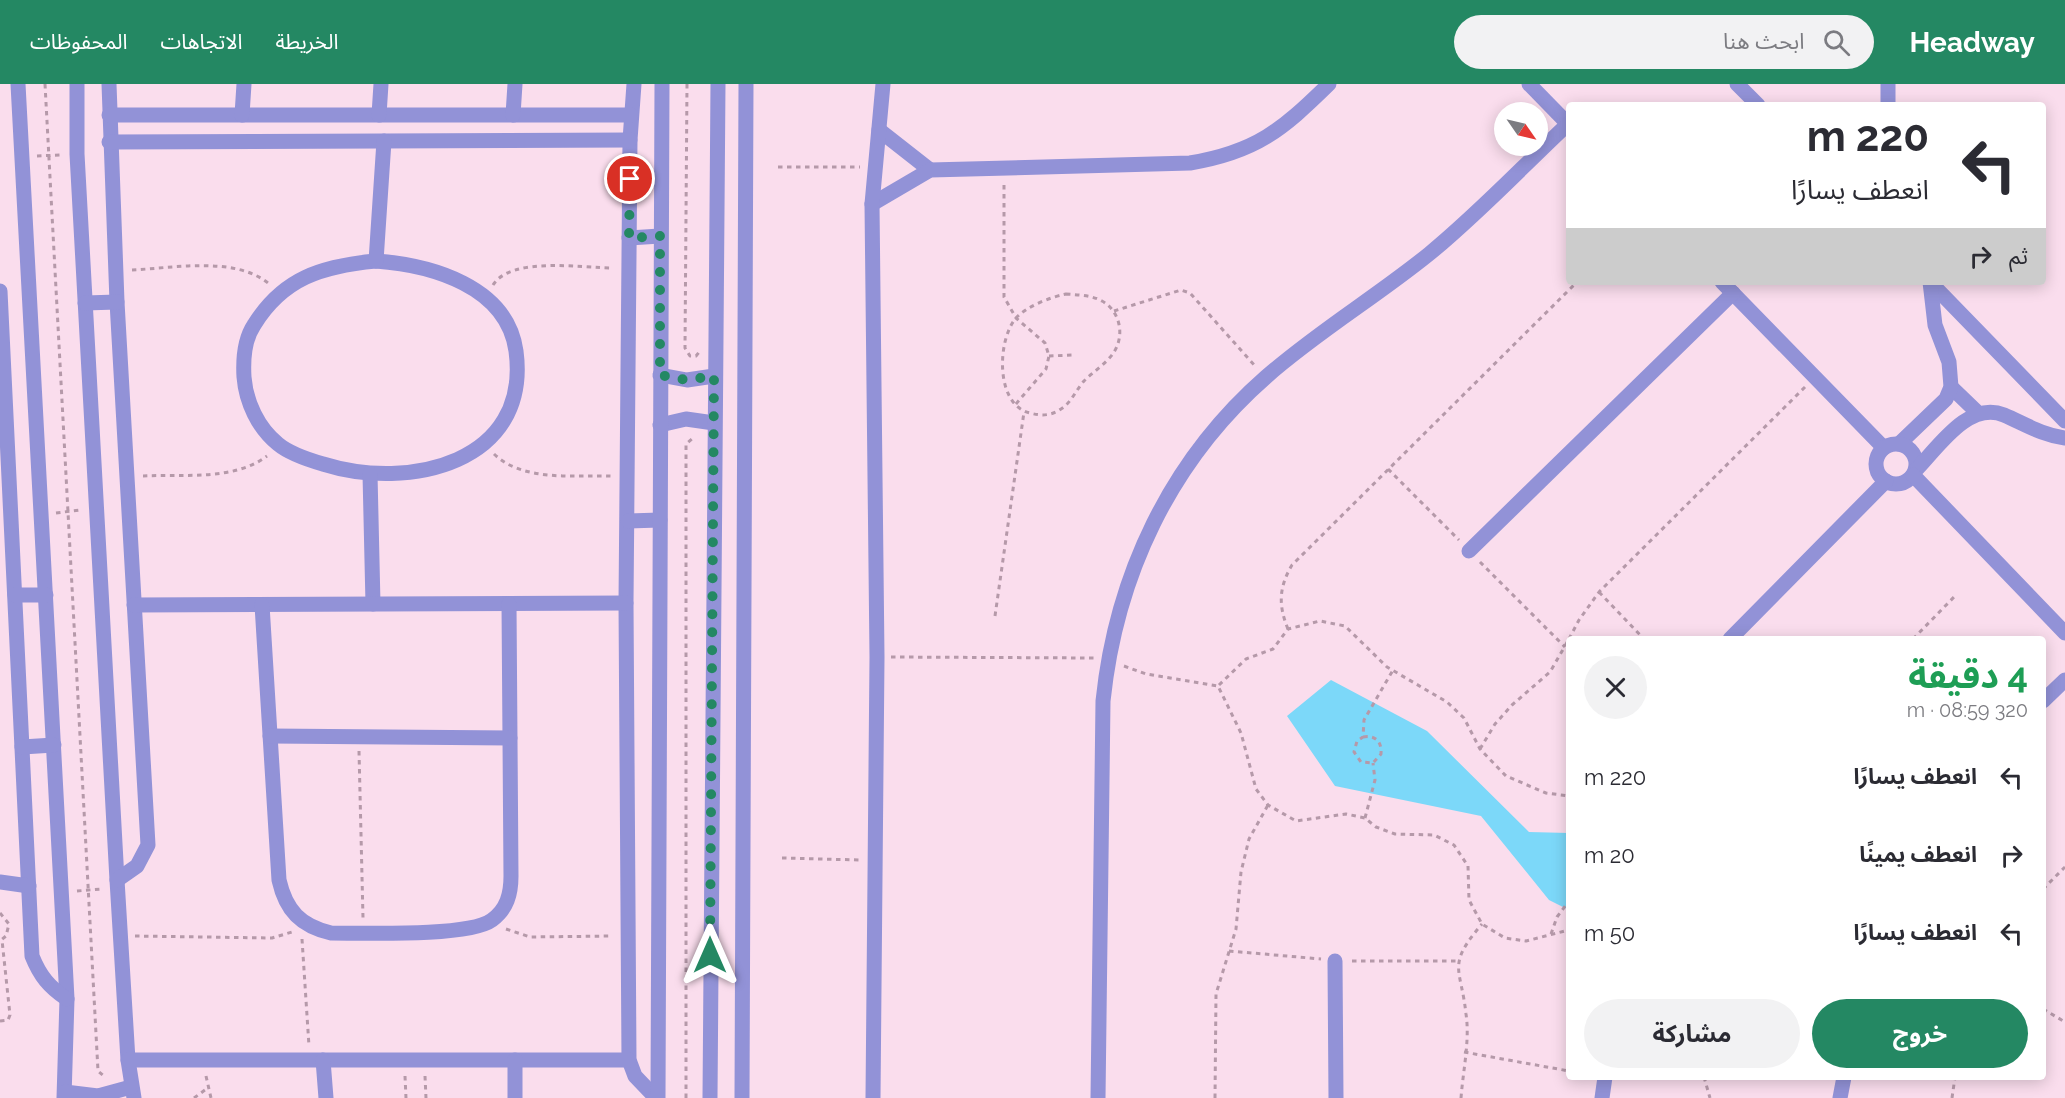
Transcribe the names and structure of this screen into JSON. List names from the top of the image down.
{
  "north": "bottom right",
  "page": {
    "header": "Headway",
    "search": "ابحث هنا",
    "nav": ["الخريطة", "الاتجاهات", "المحفوظات"],
    "turn": ["220 m", "انعطف يسارًا"],
    "then": "ثم",
    "heading": ["4 دقيقة", "320 m · 08:59"],
    "list": [
      {
        "name": "انعطف يسارًا",
        "value": "220 m"
      },
      {
        "name": "انعطف يمينًا",
        "value": "20 m"
      },
      {
        "name": "انعطف يسارًا",
        "value": "50 m"
      }
    ],
    "buttons": ["خروج", "مشاركة"]
  }
}
